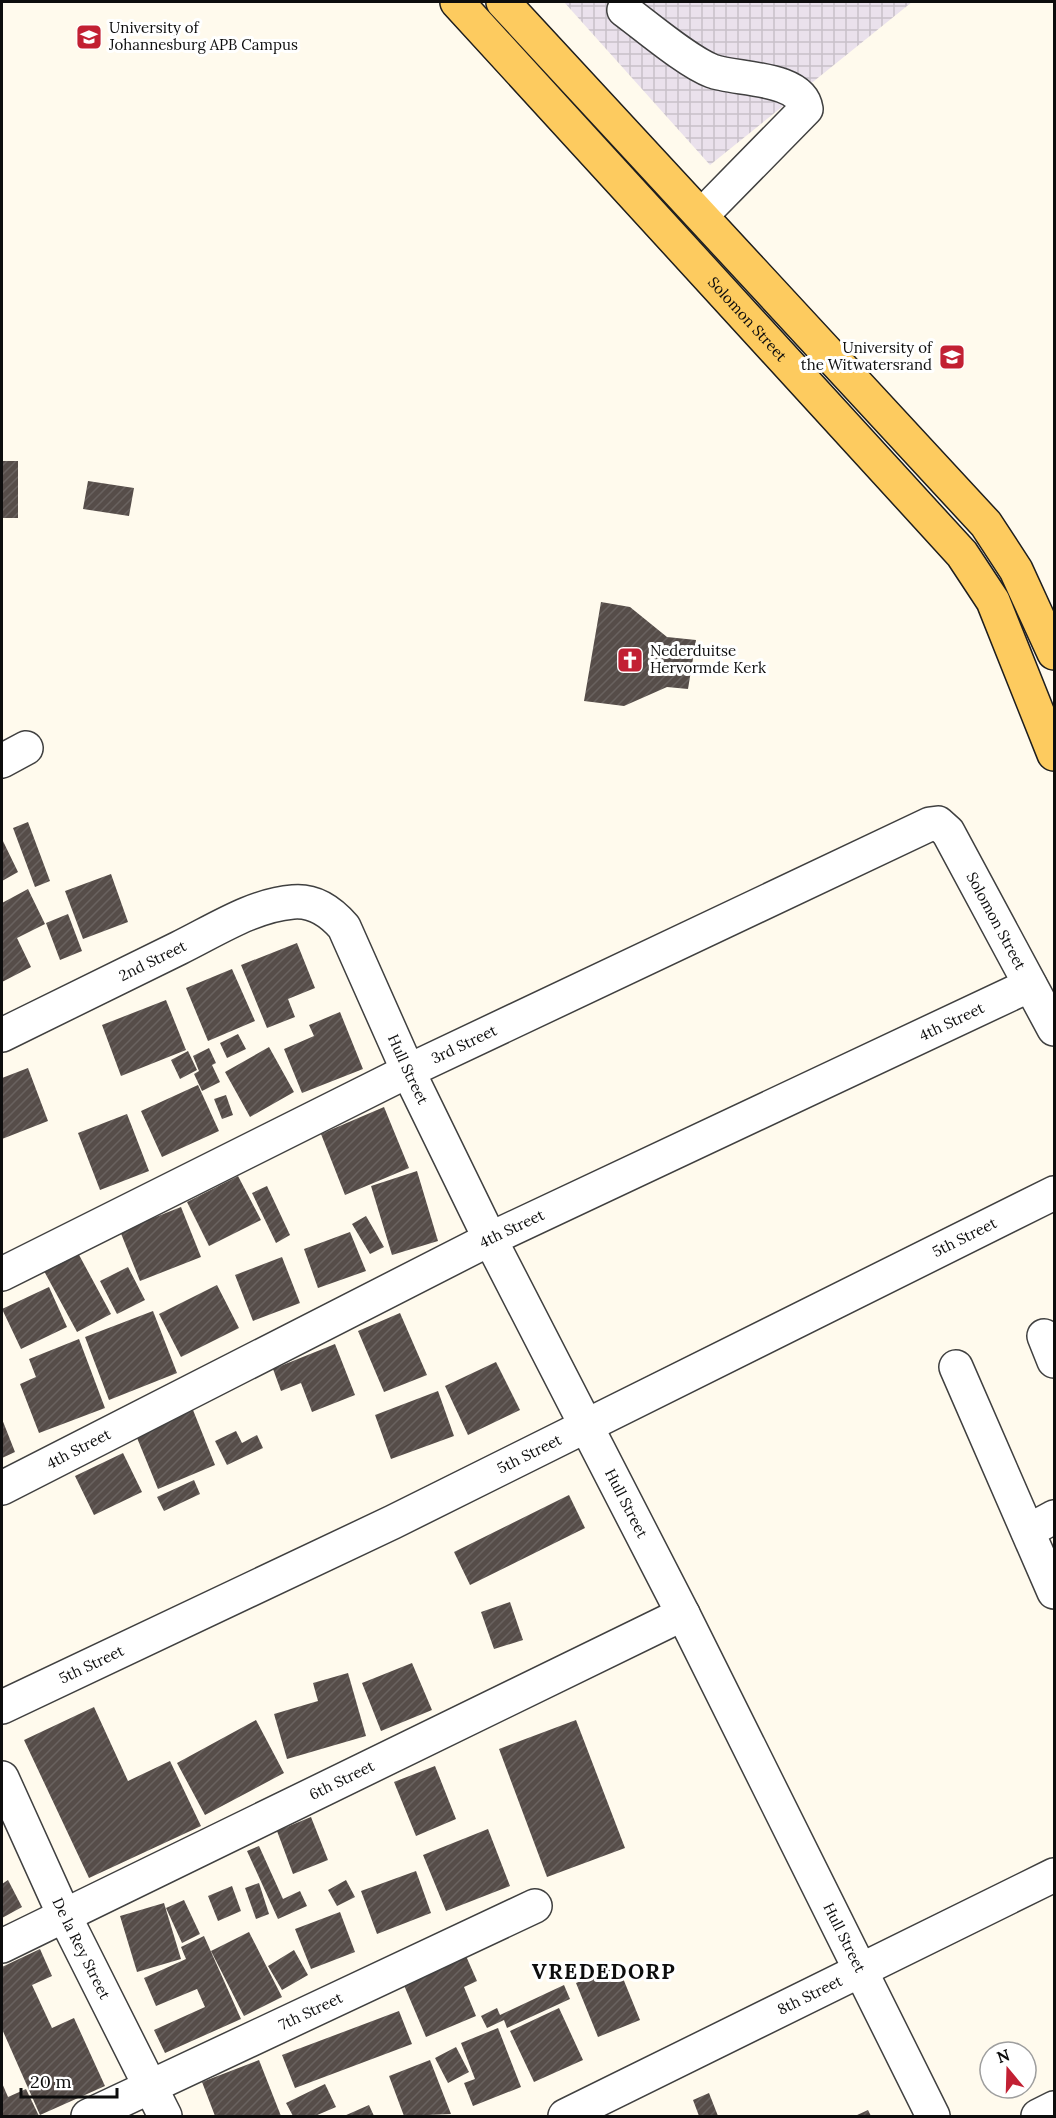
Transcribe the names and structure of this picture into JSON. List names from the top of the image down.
{
  "streets": {
    "main road": ["Solomon Street"],
    "street": [
      "2nd Street",
      "4th Street",
      "3rd Street",
      "Hull Street",
      "5th Street",
      "6th Street",
      "De la Rey Street",
      "8th Street",
      "7th Street"
    ]
  },
  "crossings": [
    ["Solomon Street", "4th Street"],
    ["Solomon Street", "3rd Street"],
    ["2nd Street", "Hull Street"],
    ["4th Street", "Hull Street"],
    ["3rd Street", "Hull Street"],
    ["Hull Street", "5th Street"],
    ["Hull Street", "6th Street"],
    ["Hull Street", "8th Street"],
    ["6th Street", "De la Rey Street"],
    ["De la Rey Street", "7th Street"]
  ],
  "districts": ["VREDEDORP"],
  "places": {
    "school or university": ["University of Johannesburg APB Campus", "University of the Witwatersrand"],
    "church": ["Nederduitse Hervormde Kerk"]
  },
  "scale_bar": "20 m",
  "north": "top"
}
